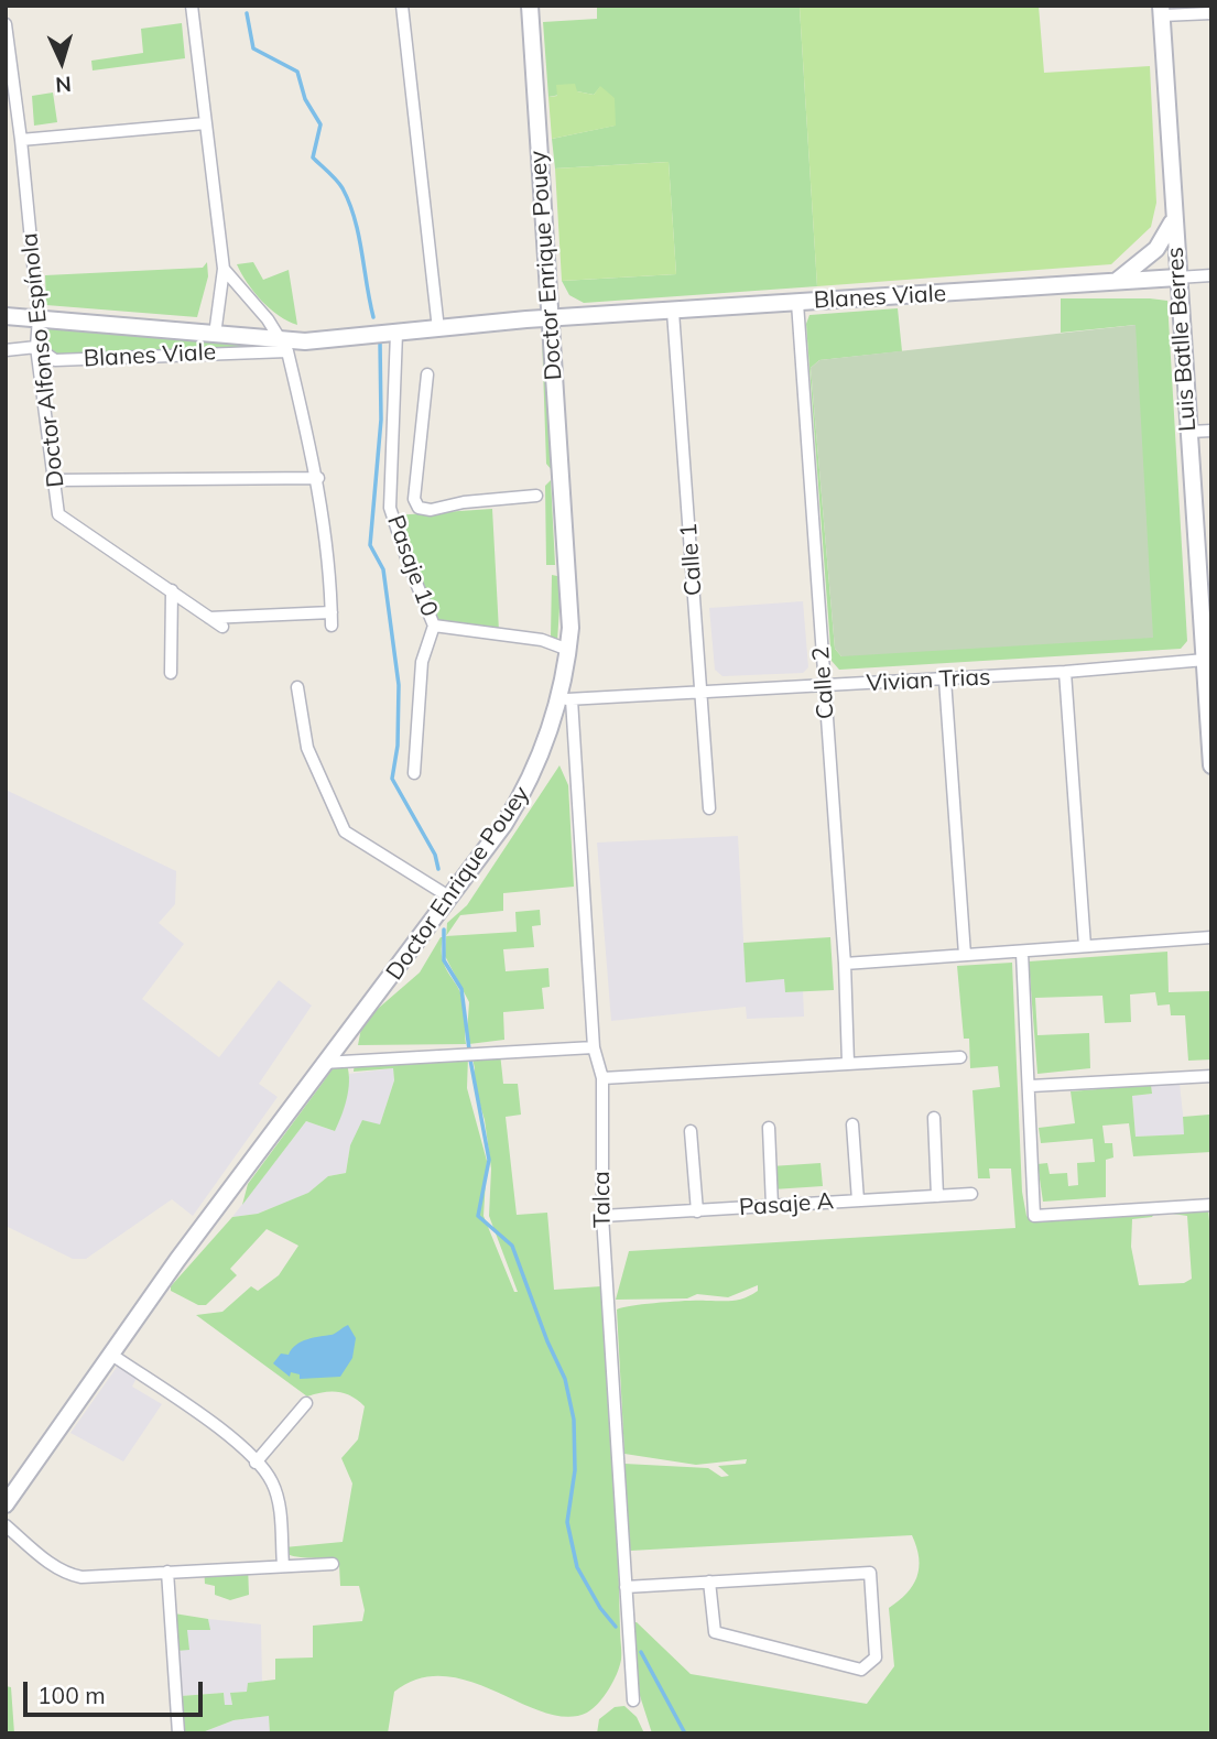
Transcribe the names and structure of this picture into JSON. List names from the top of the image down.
{
  "streets": {
    "street": [
      "Doctor Enrique Pouey",
      "Blanes Viale",
      "Luis Batlle Berres",
      "Doctor Alfonso Espínola",
      "Calle 1",
      "Pasaje 10",
      "Vivian Trias",
      "Calle 2",
      "Talca",
      "Pasaje A"
    ]
  },
  "crossings": [
    ["Doctor Enrique Pouey", "Blanes Viale"],
    ["Doctor Enrique Pouey", "Vivian Trias"],
    ["Doctor Enrique Pouey", "Talca"],
    ["Blanes Viale", "Luis Batlle Berres"],
    ["Blanes Viale", "Doctor Alfonso Espínola"],
    ["Blanes Viale", "Calle 1"],
    ["Blanes Viale", "Pasaje 10"],
    ["Blanes Viale", "Calle 2"],
    ["Luis Batlle Berres", "Vivian Trias"],
    ["Calle 1", "Vivian Trias"],
    ["Vivian Trias", "Calle 2"],
    ["Vivian Trias", "Talca"],
    ["Talca", "Pasaje A"]
  ],
  "scale_bar": "100 m",
  "north": "bottom"
}
